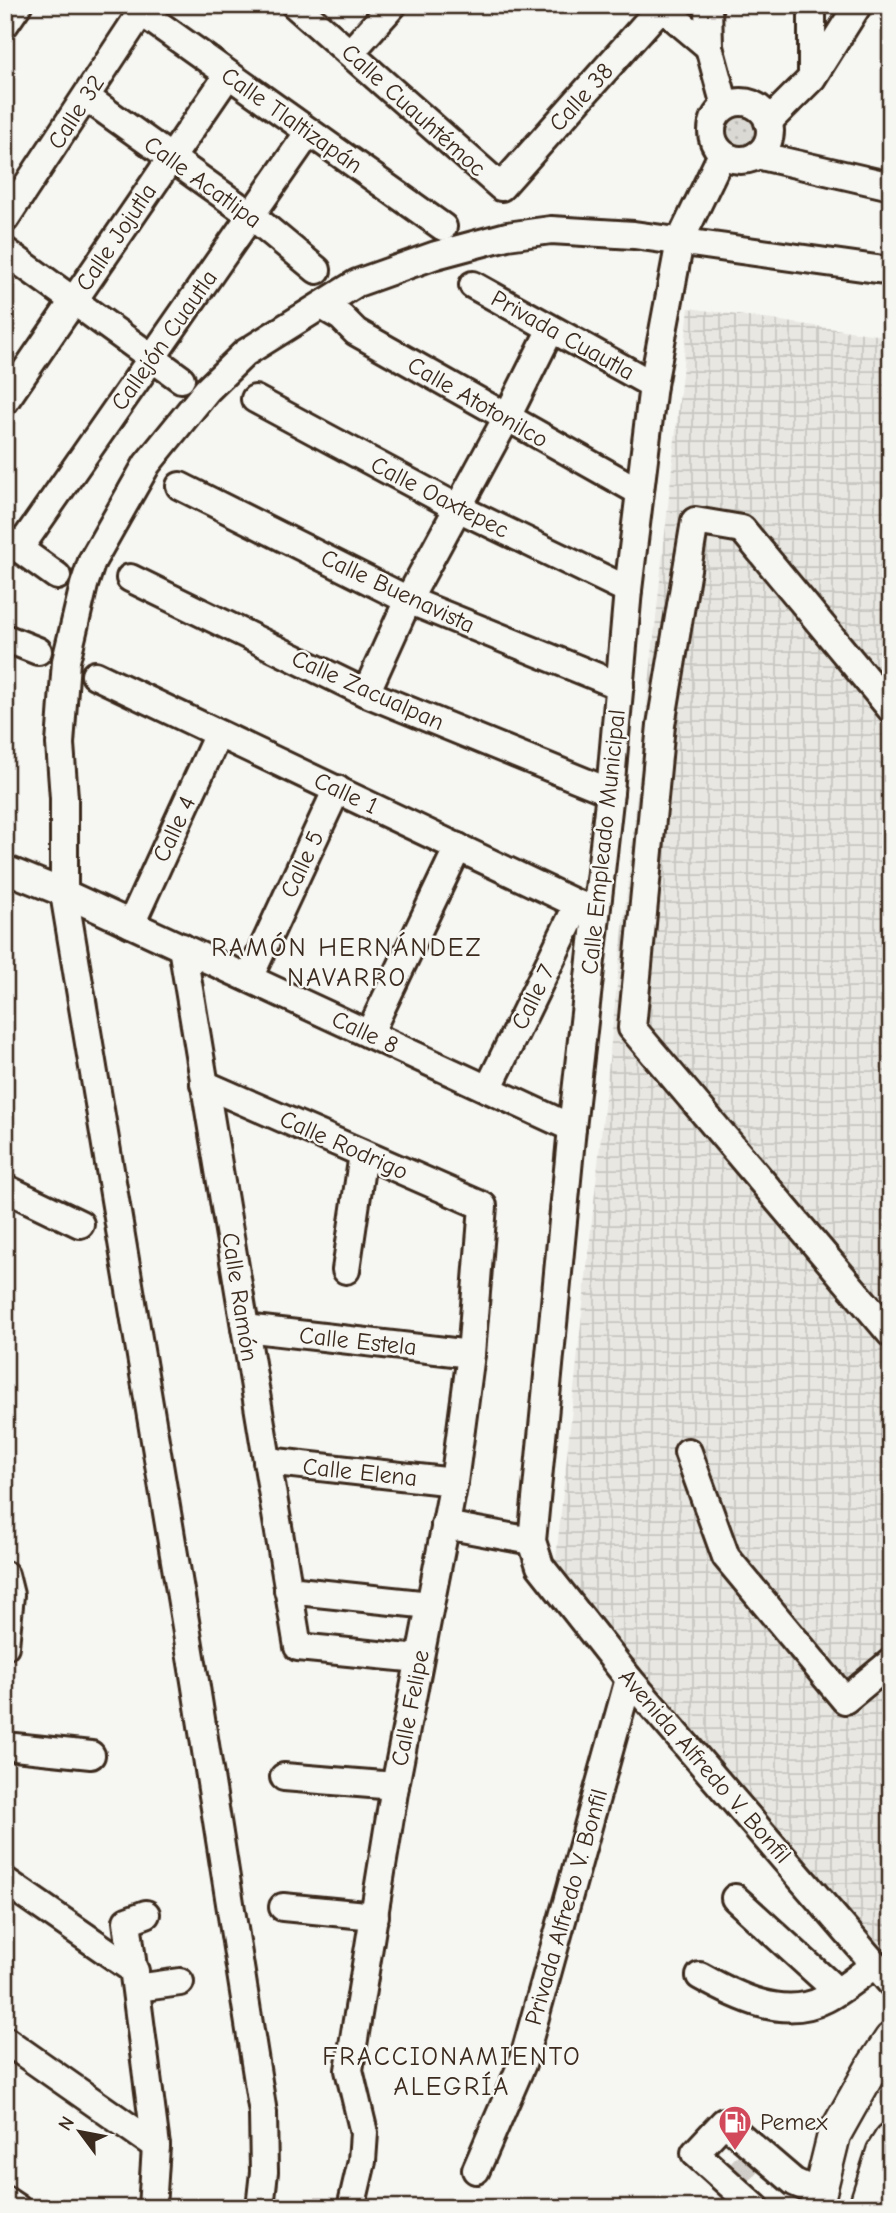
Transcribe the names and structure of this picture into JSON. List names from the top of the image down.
{
  "streets": {
    "street": [
      "Calle 38",
      "Calle Cuauhtémoc",
      "Calle 32",
      "Calle Tlaltizapán",
      "Calle Acatlipa",
      "Calle Jojutla",
      "Privada Cuautla",
      "Callejón Cuautla",
      "Calle Atotonilco",
      "Calle Oaxtepec",
      "Calle Buenavista",
      "Calle Zacualpan",
      "Calle 1",
      "Calle 4",
      "Calle Empleado Municipal",
      "Calle 5",
      "Calle 7",
      "Calle 8",
      "Calle Rodrigo",
      "Calle Ramón",
      "Calle Estela",
      "Calle Elena",
      "Calle Felipe",
      "Avenida Alfredo V. Bonfil",
      "Privada Alfredo V. Bonfil"
    ]
  },
  "crossings": [
    ["Calle 38", "Calle Cuauhtémoc"],
    ["Calle 32", "Calle Tlaltizapán"],
    ["Calle 32", "Calle Acatlipa"],
    ["Calle Tlaltizapán", "Calle Jojutla"],
    ["Calle Tlaltizapán", "Callejón Cuautla"],
    ["Calle Acatlipa", "Calle Jojutla"],
    ["Calle Acatlipa", "Callejón Cuautla"],
    ["Privada Cuautla", "Calle Empleado Municipal"],
    ["Calle Atotonilco", "Calle Empleado Municipal"],
    ["Calle Oaxtepec", "Calle Empleado Municipal"],
    ["Calle Buenavista", "Calle Empleado Municipal"],
    ["Calle Zacualpan", "Calle Empleado Municipal"],
    ["Calle 1", "Calle 4"],
    ["Calle 1", "Calle Empleado Municipal"],
    ["Calle 1", "Calle 5"],
    ["Calle 1", "Calle 7"],
    ["Calle 4", "Calle 8"],
    ["Calle Empleado Municipal", "Calle 7"],
    ["Calle Empleado Municipal", "Calle 8"],
    ["Calle Empleado Municipal", "Avenida Alfredo V. Bonfil"],
    ["Calle 5", "Calle 8"],
    ["Calle 7", "Calle 8"],
    ["Calle 8", "Calle Ramón"],
    ["Calle Rodrigo", "Calle Ramón"],
    ["Calle Rodrigo", "Calle Felipe"],
    ["Calle Ramón", "Calle Estela"],
    ["Calle Ramón", "Calle Elena"],
    ["Calle Ramón", "Calle Felipe"],
    ["Calle Estela", "Calle Felipe"],
    ["Calle Elena", "Calle Felipe"],
    ["Avenida Alfredo V. Bonfil", "Privada Alfredo V. Bonfil"]
  ],
  "districts": ["RAMÓN HERNÁNDEZ NAVARRO", "FRACCIONAMIENTO ALEGRÍA"],
  "places": {
    "fuel station": ["Pemex"]
  },
  "north": "top left"
}
